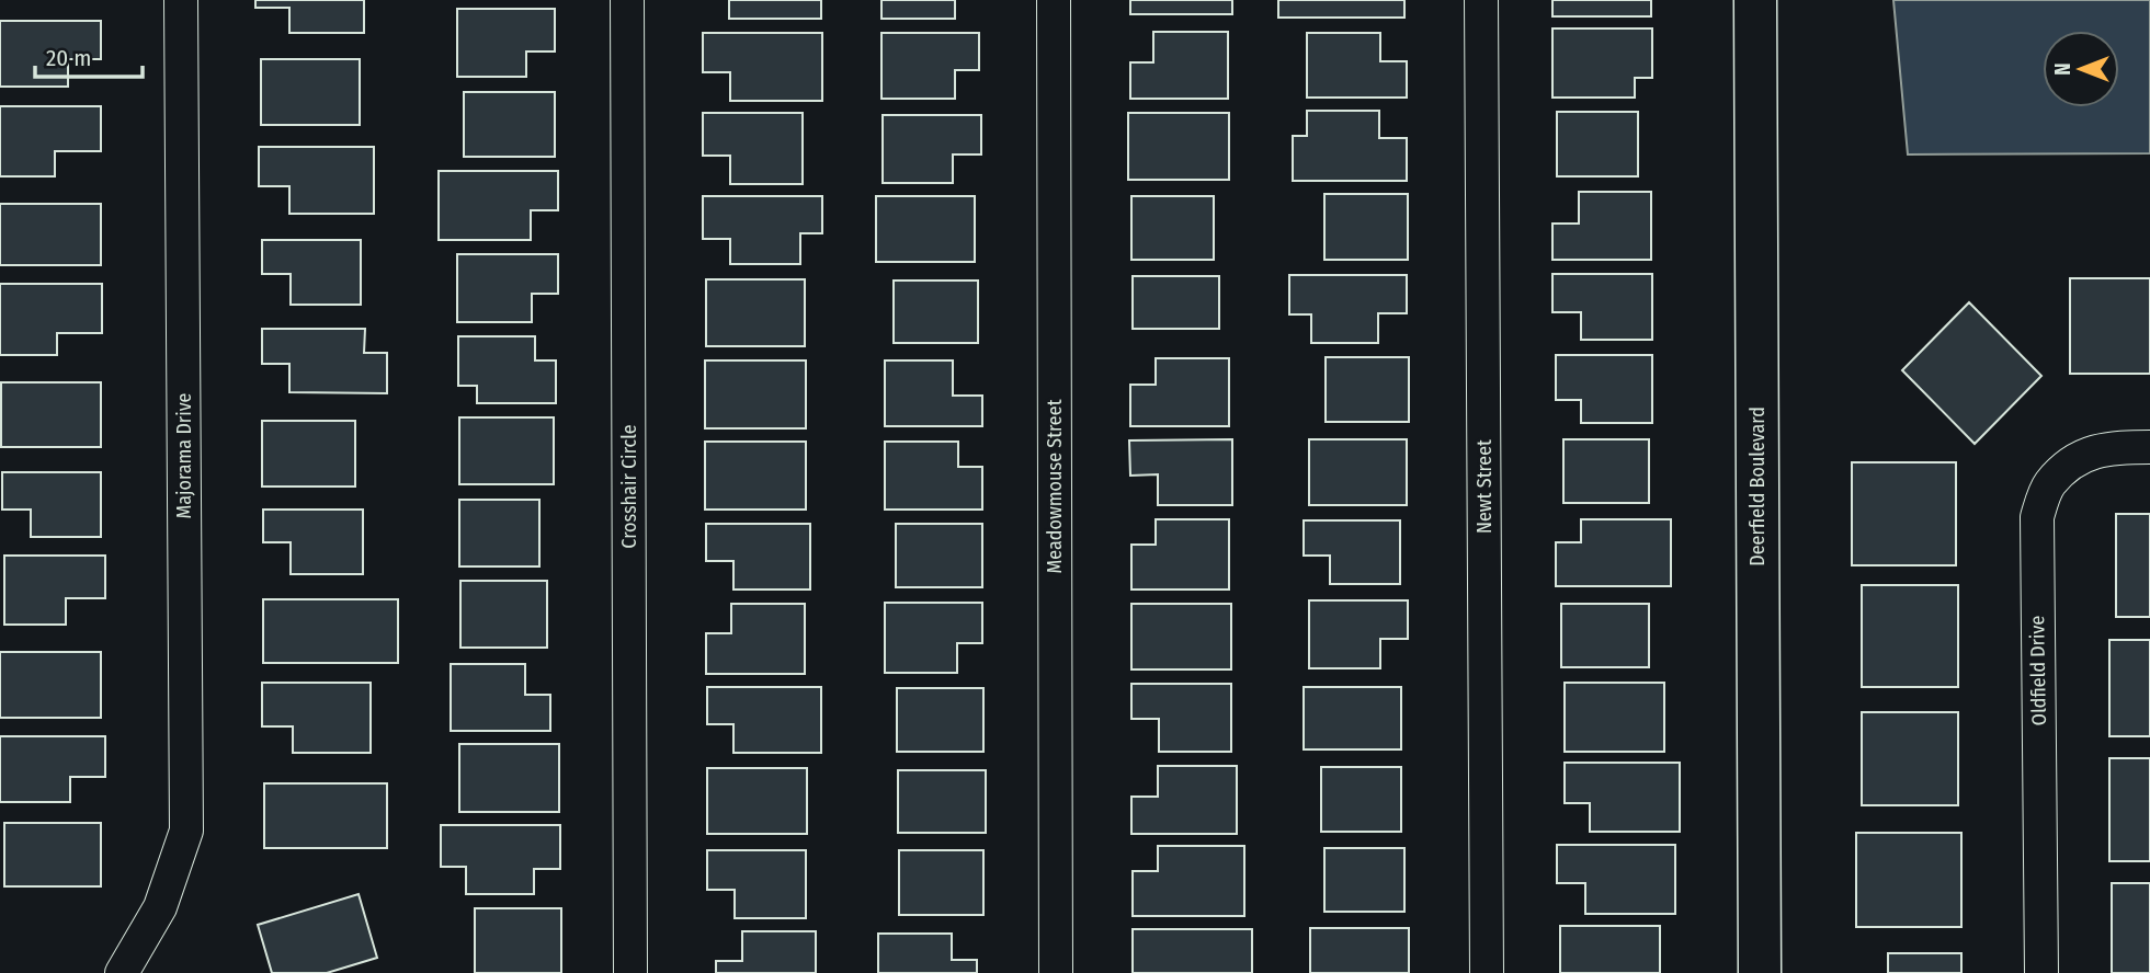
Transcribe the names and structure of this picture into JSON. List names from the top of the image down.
{
  "streets": {
    "street": [
      "Majorama Drive",
      "Crosshair Circle",
      "Meadowmouse Street",
      "Newt Street",
      "Deerfield Boulevard",
      "Oldfield Drive"
    ]
  },
  "scale_bar": "20 m",
  "north": "left"
}
